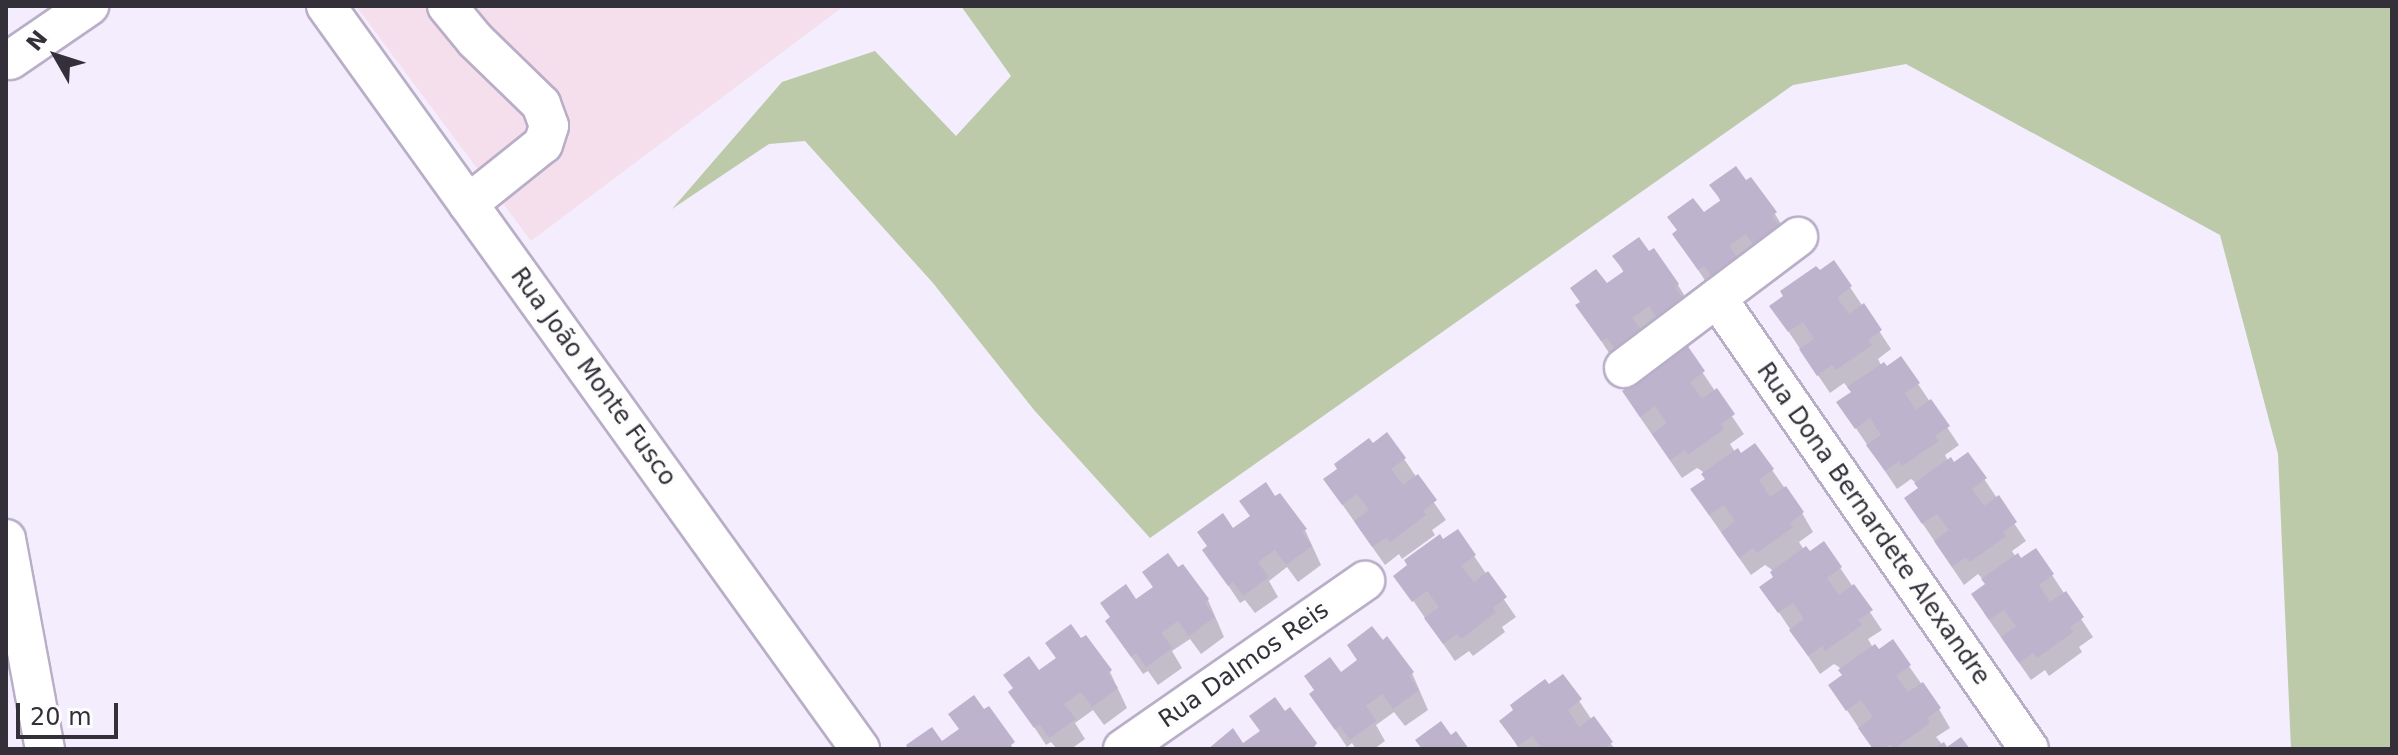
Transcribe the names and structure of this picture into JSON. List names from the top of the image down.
{
  "streets": {
    "street": ["Rua João Monte Fusco", "Rua Dona Bernardete Alexandre", "Rua Dalmos Reis"]
  },
  "scale_bar": "20 m",
  "north": "top left"
}
